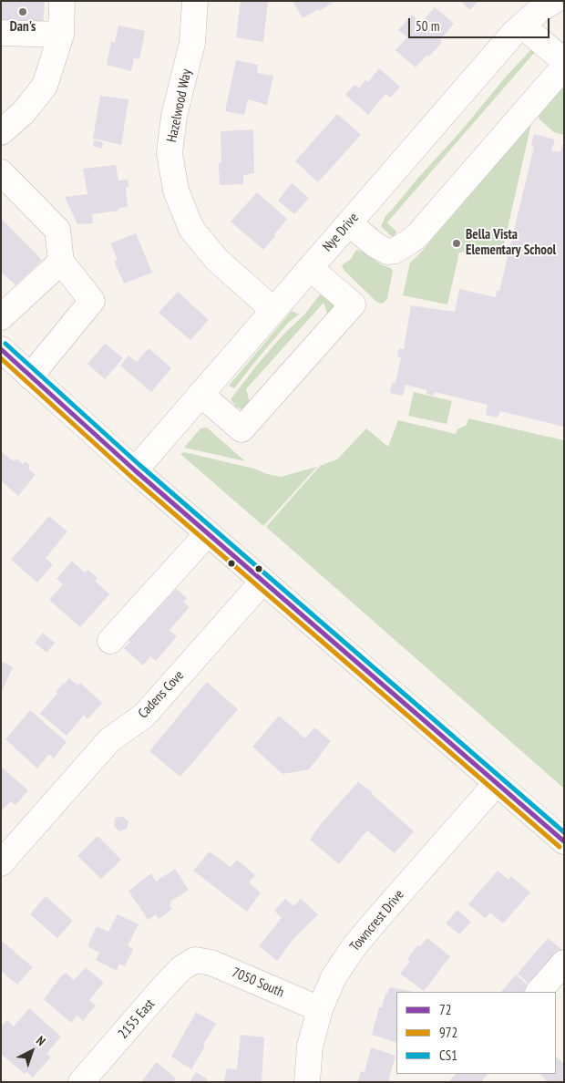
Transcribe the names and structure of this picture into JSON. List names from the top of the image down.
{
  "streets": {
    "street": [
      "Hazelwood Way",
      "Nye Drive",
      "Cadens Cove",
      "Towncrest Drive",
      "7050 South",
      "2155 East"
    ]
  },
  "crossings": [
    ["Hazelwood Way", "Nye Drive"],
    ["Towncrest Drive", "7050 South"],
    ["7050 South", "2155 East"]
  ],
  "places": ["Dan's", "Bella Vista Elementary School"],
  "lines": ["transit line CS1", "transit line 72", "transit line 972"],
  "legend": ["72", "972", "CS1"],
  "scale_bar": "50 m",
  "north": "top right"
}
